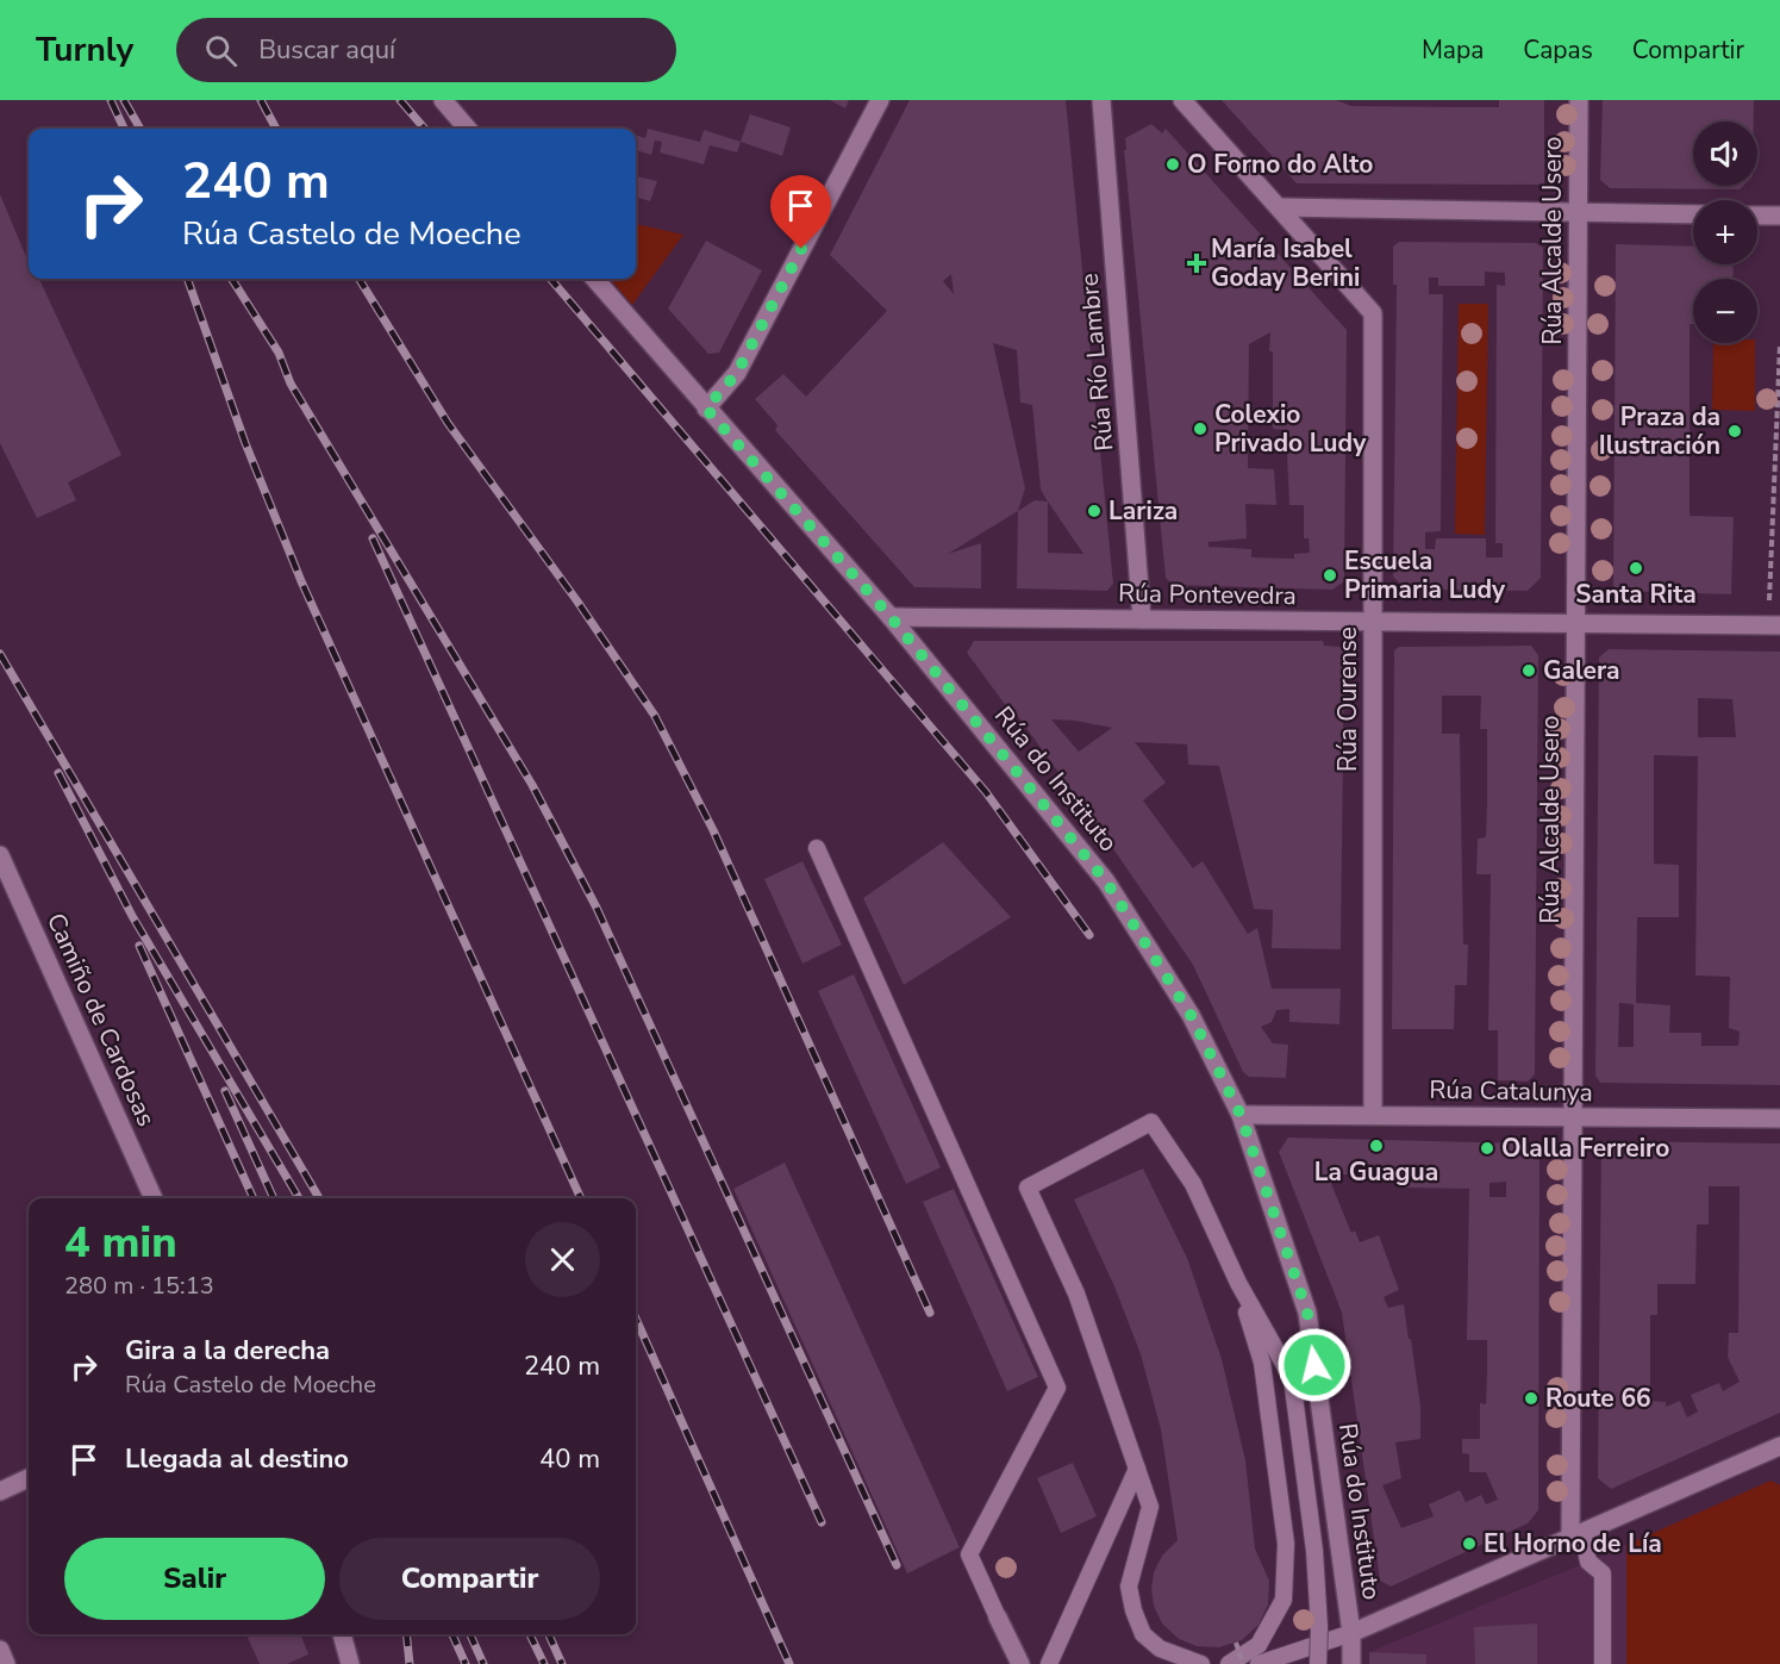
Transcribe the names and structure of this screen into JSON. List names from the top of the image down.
{
  "streets": {
    "street": [
      "Rúa Alcalde Usero",
      "Rúa Río Lambre",
      "Rúa Pontevedra",
      "Rúa Ourense",
      "Rúa do Instituto",
      "Camiño de Cardosas",
      "Rúa Catalunya"
    ]
  },
  "crossings": [
    ["Rúa Alcalde Usero", "Rúa Pontevedra"],
    ["Rúa Alcalde Usero", "Rúa Catalunya"],
    ["Rúa Río Lambre", "Rúa Pontevedra"],
    ["Rúa Pontevedra", "Rúa Ourense"],
    ["Rúa Pontevedra", "Rúa do Instituto"],
    ["Rúa Ourense", "Rúa Catalunya"],
    ["Rúa do Instituto", "Rúa Catalunya"]
  ],
  "places": {
    "other": [
      "O Forno do Alto",
      "Colexio Privado Ludy",
      "Praza da Ilustración",
      "Lariza",
      "Santa Rita",
      "Escuela Primaria Ludy",
      "Galera",
      "La Guagua",
      "Olalla Ferreiro",
      "Route 66",
      "El Horno de Lía"
    ],
    "health": ["María Isabel Goday Berini"]
  },
  "page": {
    "header": "Turnly",
    "search": "Buscar aquí",
    "nav": ["Mapa", "Capas", "Compartir"],
    "map_buttons": ["+", "−"],
    "turn": ["240 m", "Rúa Castelo de Moeche"],
    "heading": ["4 min", "280 m · 15:13"],
    "list": [
      {
        "name": "Gira a la derecha",
        "note": "Rúa Castelo de Moeche",
        "value": "240 m"
      },
      {
        "name": "Llegada al destino",
        "value": "40 m"
      }
    ],
    "buttons": ["Salir", "Compartir"]
  }
}
